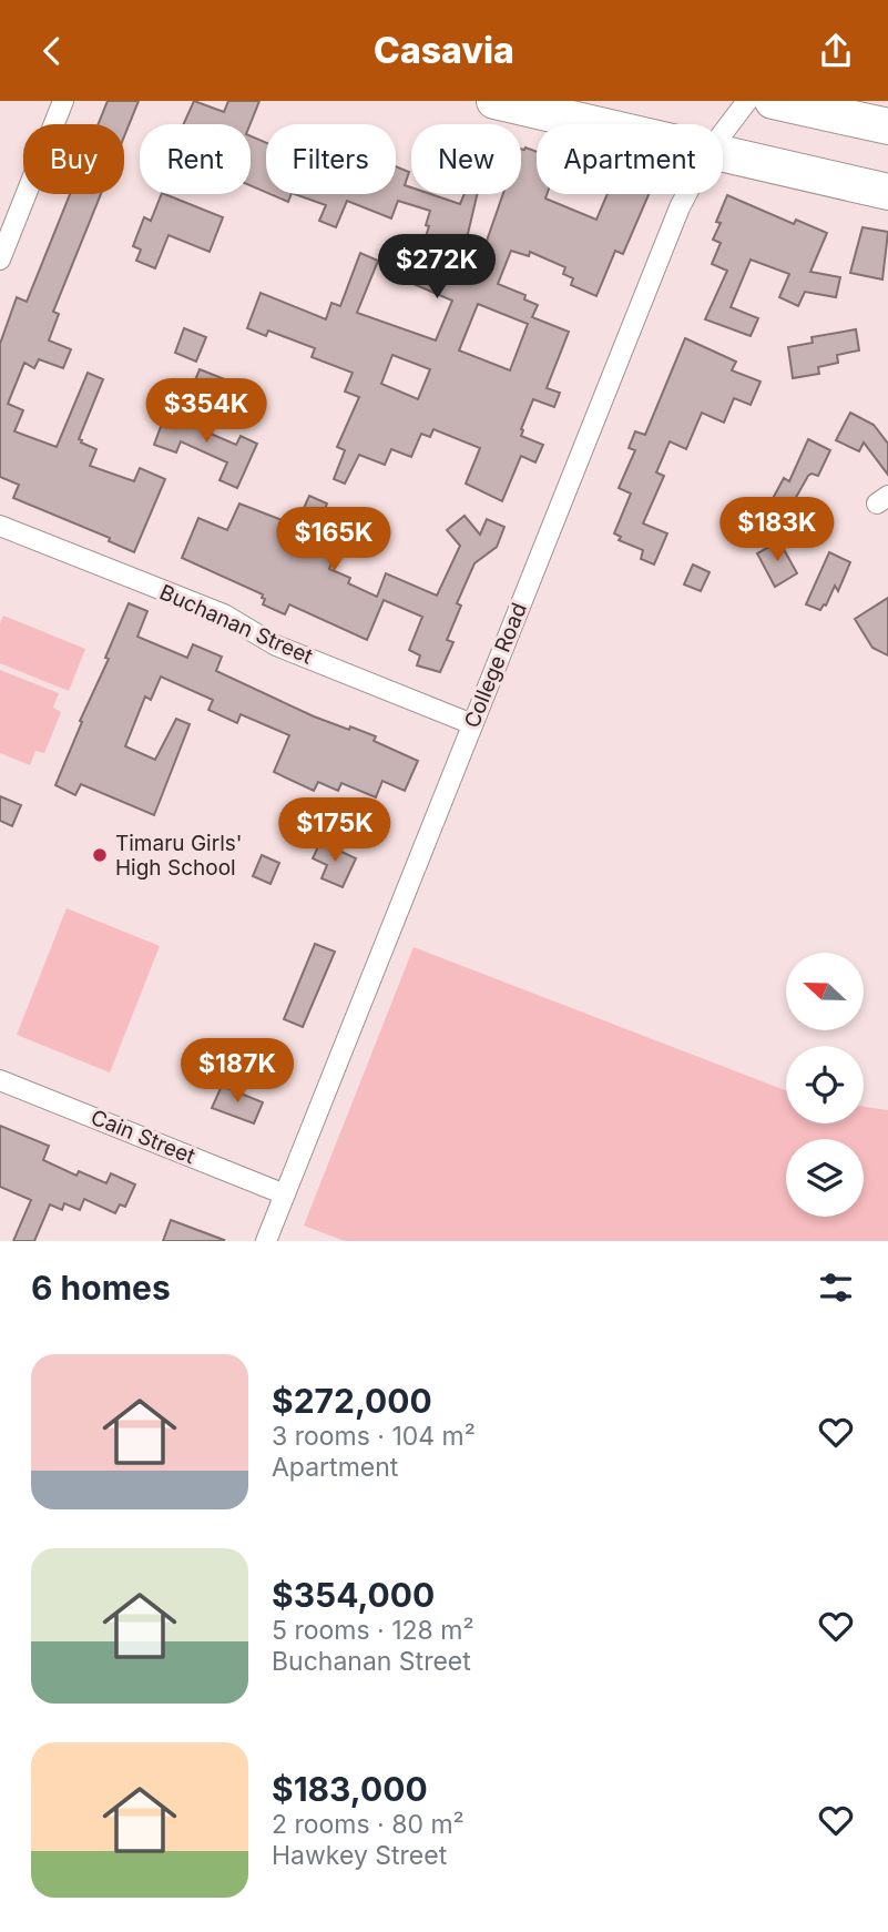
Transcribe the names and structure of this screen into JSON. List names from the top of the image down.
{
  "streets": {
    "street": ["Buchanan Street", "College Road", "Cain Street"]
  },
  "crossings": [
    ["Buchanan Street", "College Road"],
    ["College Road", "Cain Street"]
  ],
  "places": ["Timaru Girls' High School"],
  "north": "left",
  "page": {
    "header": "Casavia",
    "chip": [
      "Buy",
      "Rent",
      "Filters",
      "New",
      "Apartment"
    ],
    "price": [
      "$272K",
      "$354K",
      "$183K",
      "$165K",
      "$175K",
      "$187K"
    ],
    "heading": "6 homes",
    "list": [
      {
        "name": "$272,000",
        "note": "3 rooms · 104 m² · Apartment"
      },
      {
        "name": "$354,000",
        "note": "5 rooms · 128 m² · Buchanan Street"
      },
      {
        "name": "$183,000",
        "note": "2 rooms · 80 m² · Hawkey Street"
      }
    ]
  }
}
